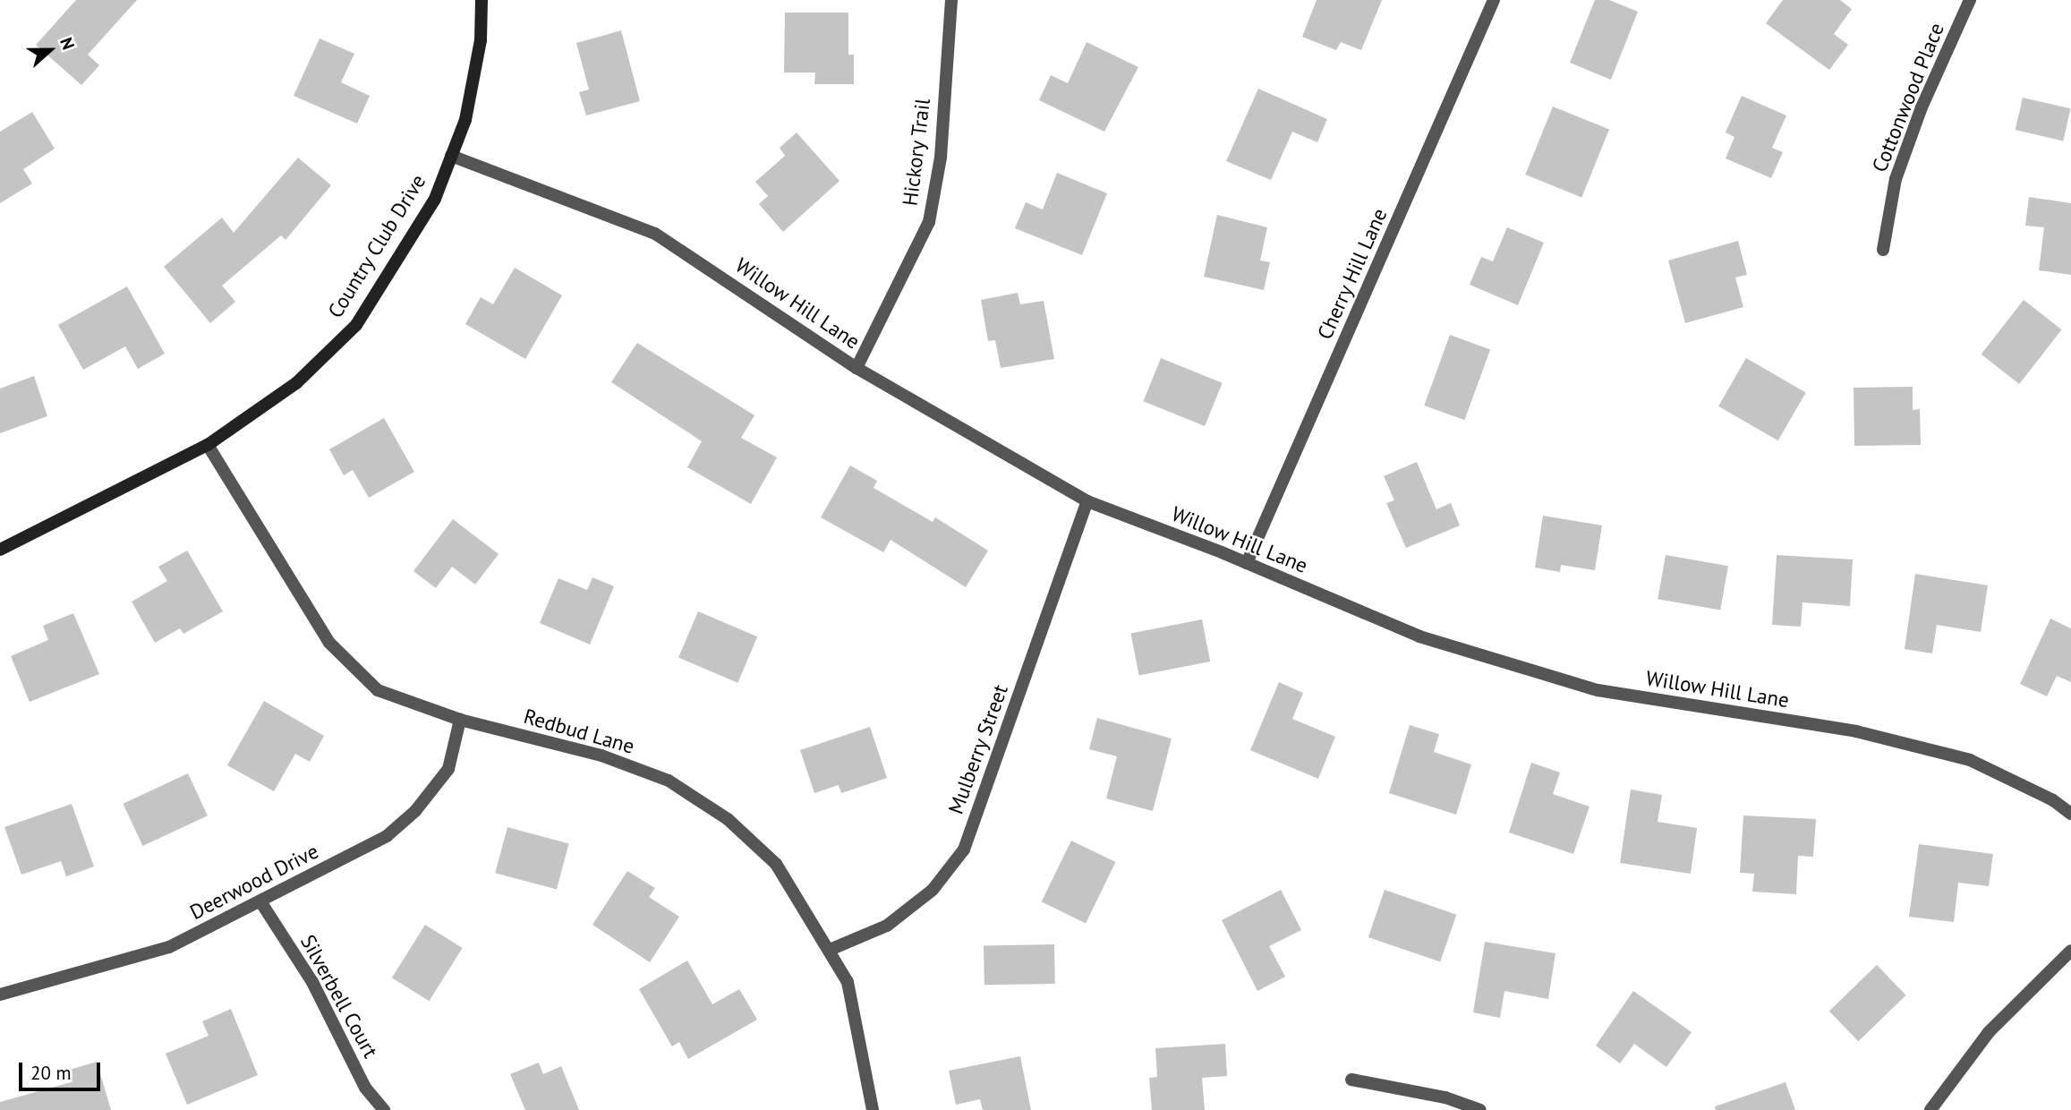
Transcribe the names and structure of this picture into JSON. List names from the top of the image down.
{
  "streets": {
    "street": [
      "Cottonwood Place",
      "Hickory Trail",
      "Country Club Drive",
      "Cherry Hill Lane",
      "Willow Hill Lane",
      "Redbud Lane",
      "Mulberry Street",
      "Deerwood Drive",
      "Silverbell Court"
    ]
  },
  "crossings": [
    ["Hickory Trail", "Willow Hill Lane"],
    ["Country Club Drive", "Willow Hill Lane"],
    ["Country Club Drive", "Redbud Lane"],
    ["Cherry Hill Lane", "Willow Hill Lane"],
    ["Willow Hill Lane", "Mulberry Street"],
    ["Redbud Lane", "Mulberry Street"],
    ["Redbud Lane", "Deerwood Drive"],
    ["Deerwood Drive", "Silverbell Court"]
  ],
  "scale_bar": "20 m",
  "north": "right"
}
